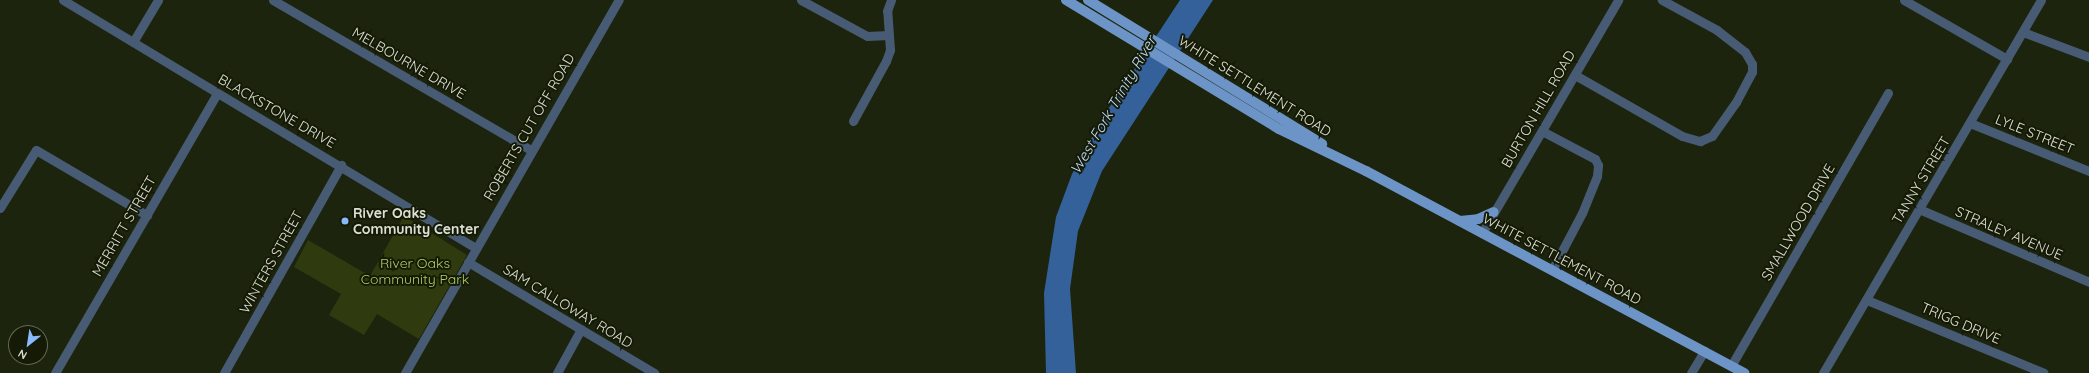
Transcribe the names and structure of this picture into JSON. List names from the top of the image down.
{
  "streets": {
    "main road": ["WHITE SETTLEMENT ROAD"],
    "street": [
      "MELBOURNE DRIVE",
      "BURTON HILL ROAD",
      "BLACKSTONE DRIVE",
      "ROBERTS CUT OFF ROAD",
      "LYLE STREET",
      "TANNY STREET",
      "SMALLWOOD DRIVE",
      "MERRITT STREET",
      "STRALEY AVENUE",
      "WINTERS STREET",
      "SAM CALLOWAY ROAD",
      "TRIGG DRIVE"
    ]
  },
  "crossings": [
    ["MELBOURNE DRIVE", "ROBERTS CUT OFF ROAD"],
    ["WHITE SETTLEMENT ROAD", "BURTON HILL ROAD"],
    ["WHITE SETTLEMENT ROAD", "SMALLWOOD DRIVE"],
    ["BLACKSTONE DRIVE", "ROBERTS CUT OFF ROAD"],
    ["BLACKSTONE DRIVE", "MERRITT STREET"],
    ["BLACKSTONE DRIVE", "WINTERS STREET"],
    ["ROBERTS CUT OFF ROAD", "SAM CALLOWAY ROAD"],
    ["LYLE STREET", "TANNY STREET"],
    ["TANNY STREET", "STRALEY AVENUE"],
    ["TANNY STREET", "TRIGG DRIVE"]
  ],
  "water": ["West Fork Trinity River"],
  "parks": ["River Oaks Community Park"],
  "places": ["River Oaks Community Center"],
  "north": "bottom left"
}
